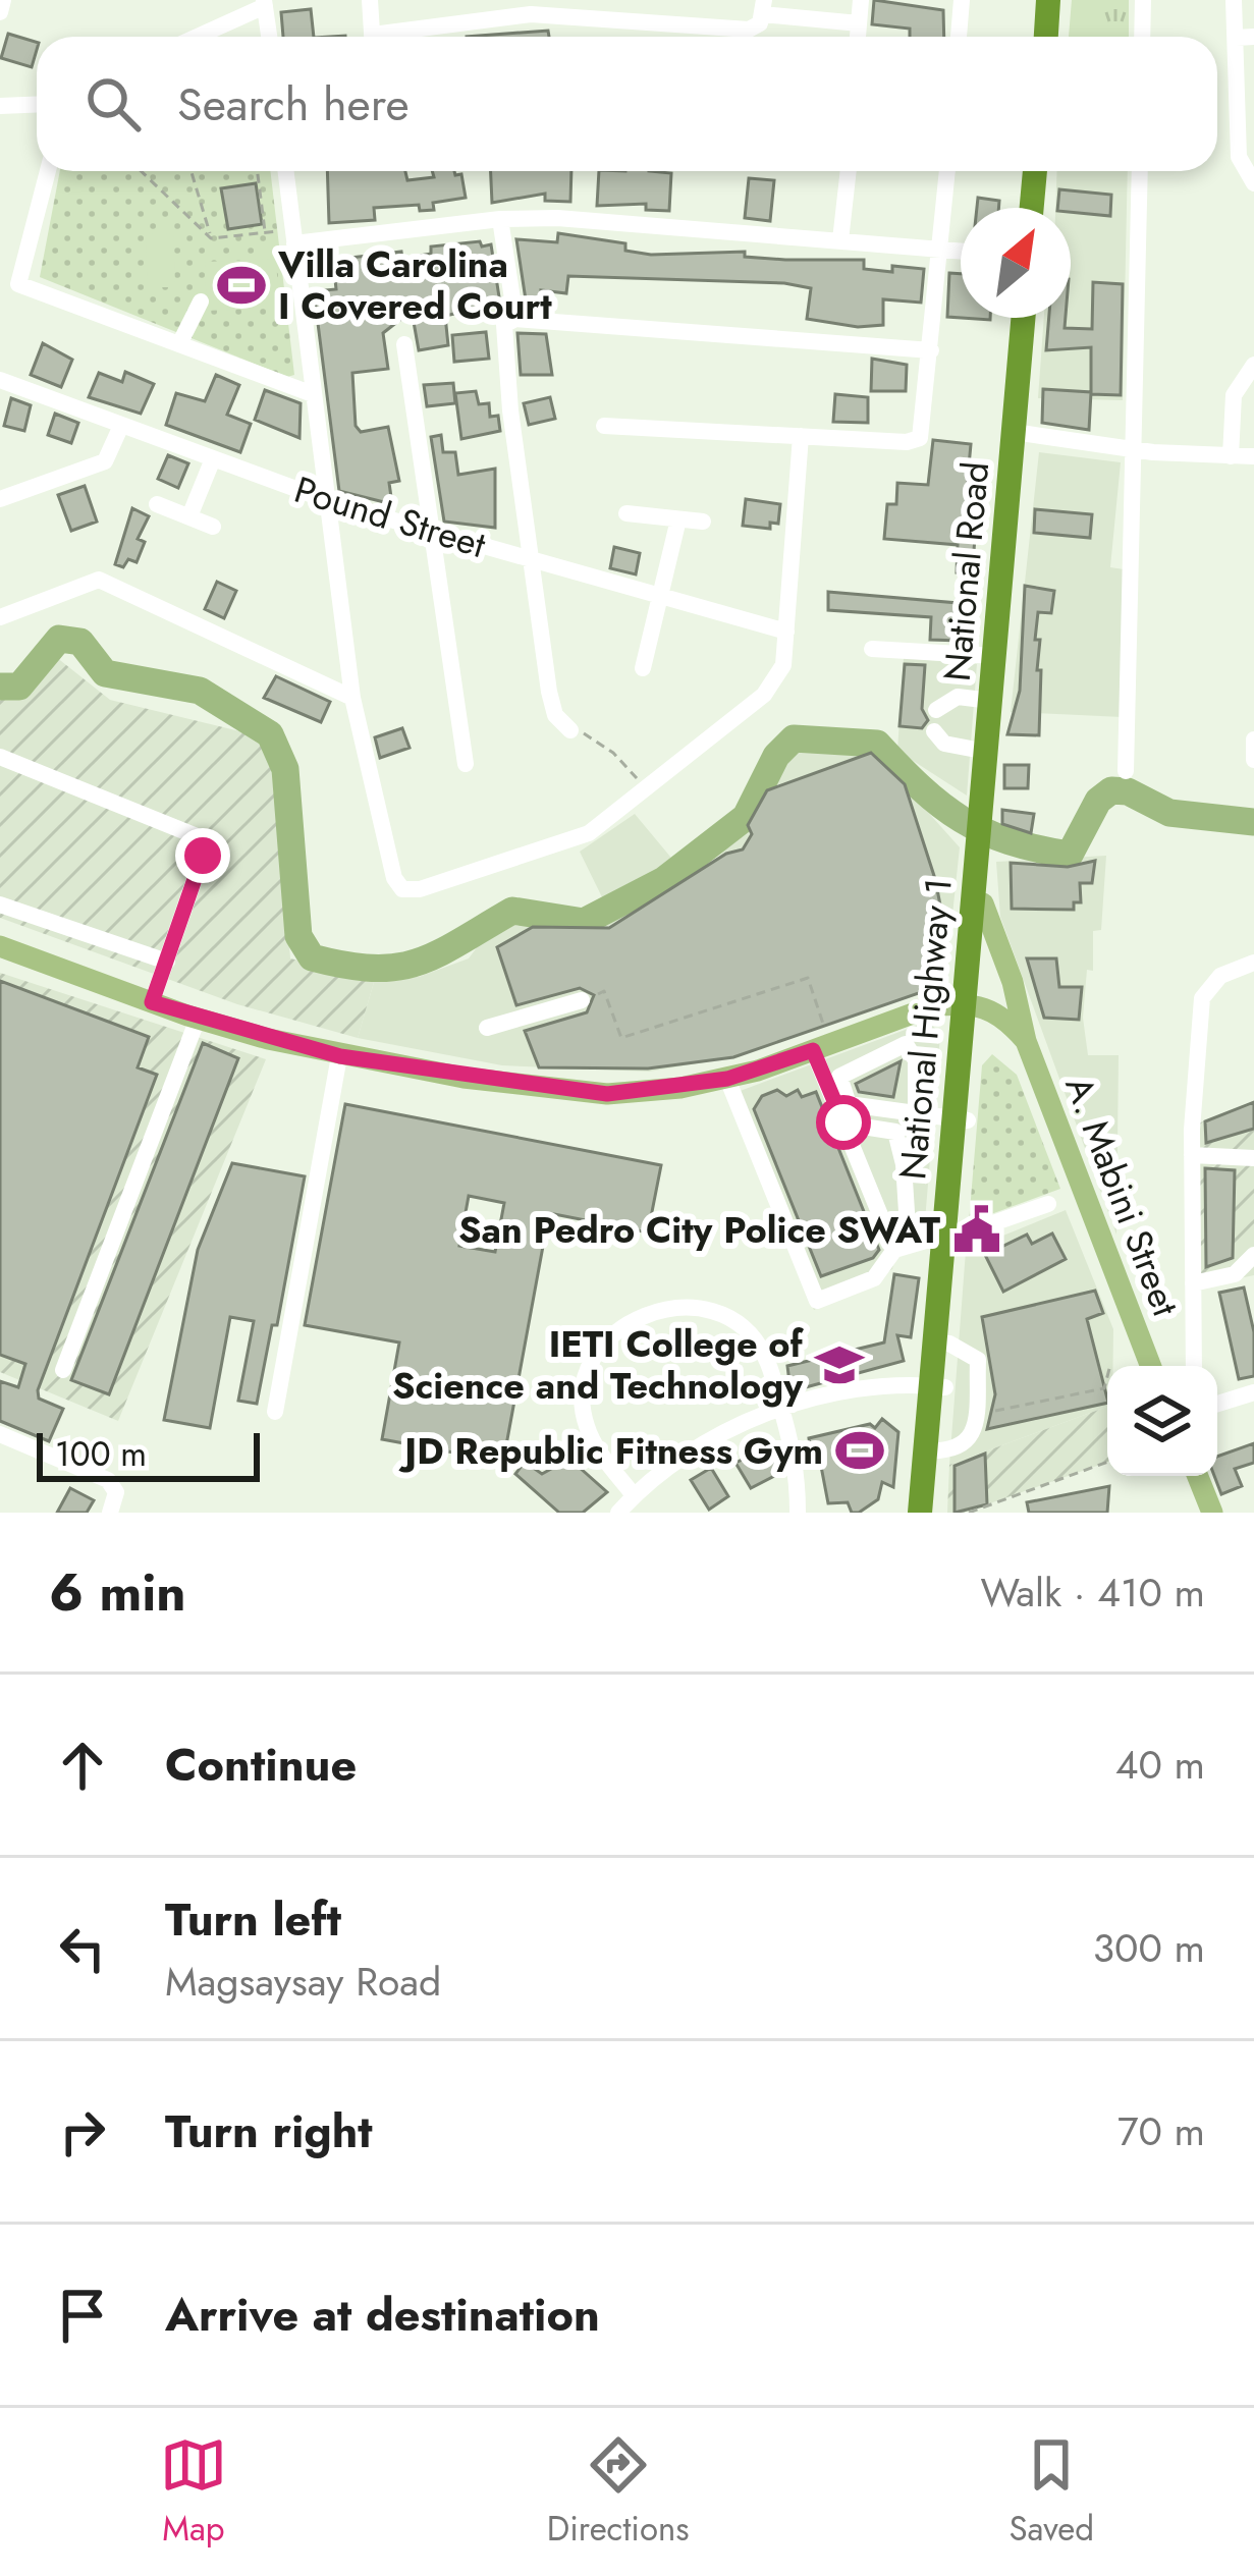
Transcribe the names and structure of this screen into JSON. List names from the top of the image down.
{
  "streets": {
    "highway": ["National Road", "National Highway 1"],
    "main road": ["A. Mabini Street"],
    "street": ["Pound Street"]
  },
  "crossings": [
    ["National Road", "National Highway 1"],
    ["National Highway 1", "A. Mabini Street"]
  ],
  "places": {
    "sports": ["Villa Carolina I Covered Court", "JD Republic Fitness Gym"],
    "public building": ["San Pedro City Police SWAT"],
    "school or university": ["IETI College of Science and Technology"]
  },
  "scale_bar": "100 m",
  "north": "top right",
  "page": {
    "search": "Search here",
    "scale": "100 m",
    "heading": ["6 min", "Walk · 410 m"],
    "list": [
      ["Continue", "40 m"],
      ["Turn left", "Magsaysay Road", "300 m"],
      ["Turn right", "70 m"],
      "Arrive at destination"
    ],
    "nav": ["Map", "Directions", "Saved"]
  }
}
